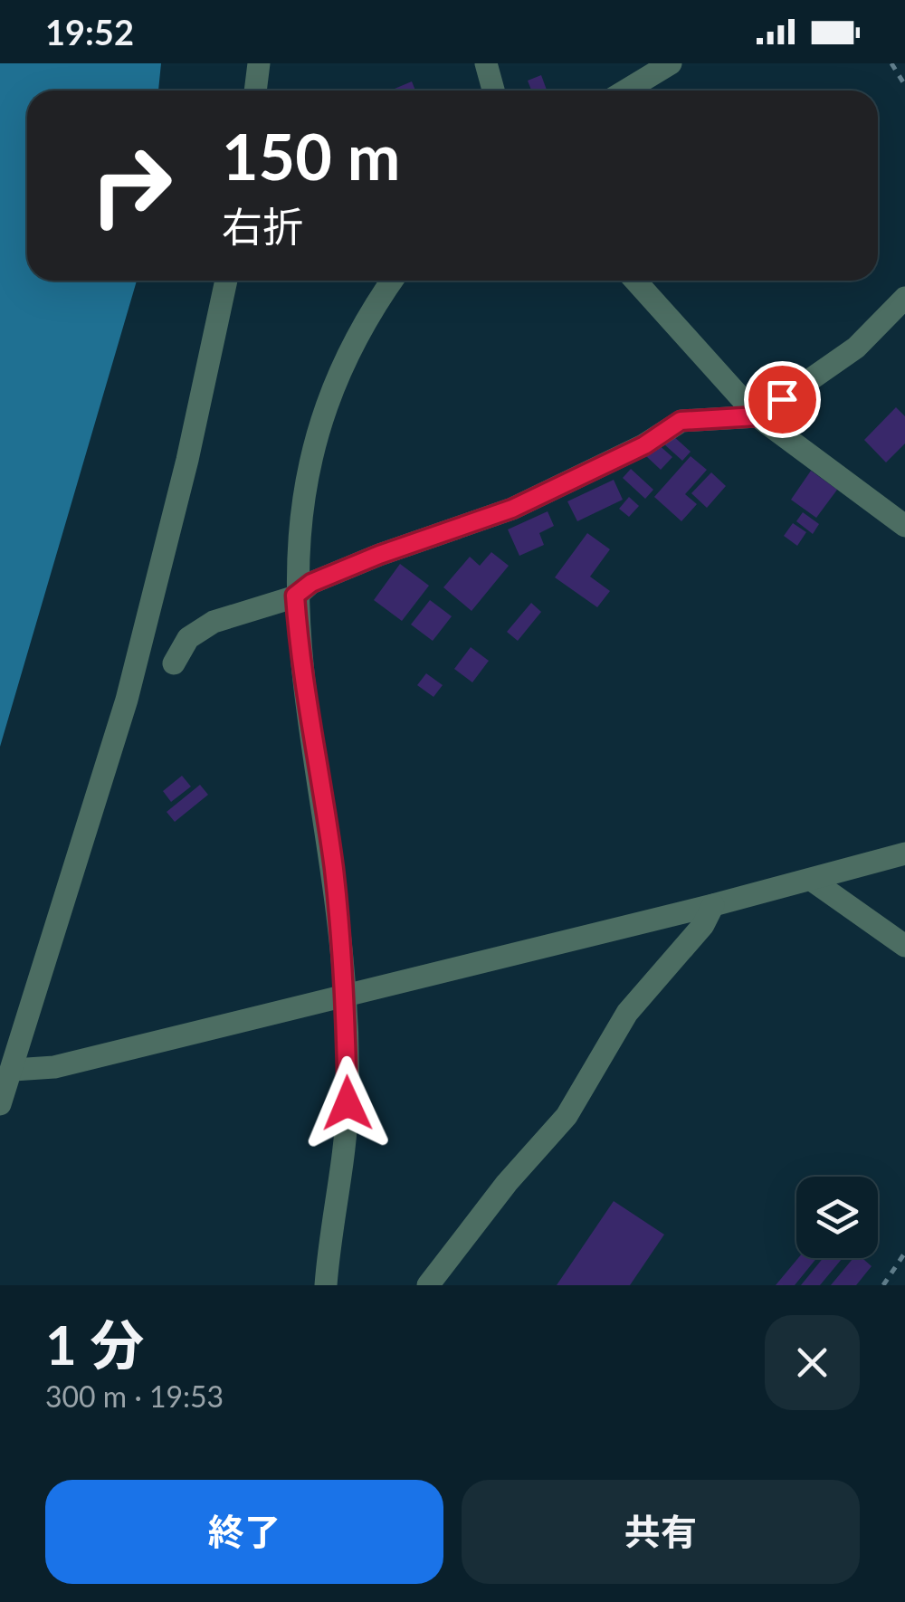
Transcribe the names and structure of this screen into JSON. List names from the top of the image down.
{
  "page": {
    "status": "19:52",
    "turn": ["150 m", "右折"],
    "heading": ["1 分", "300 m · 19:53"],
    "buttons": ["終了", "共有"]
  }
}
